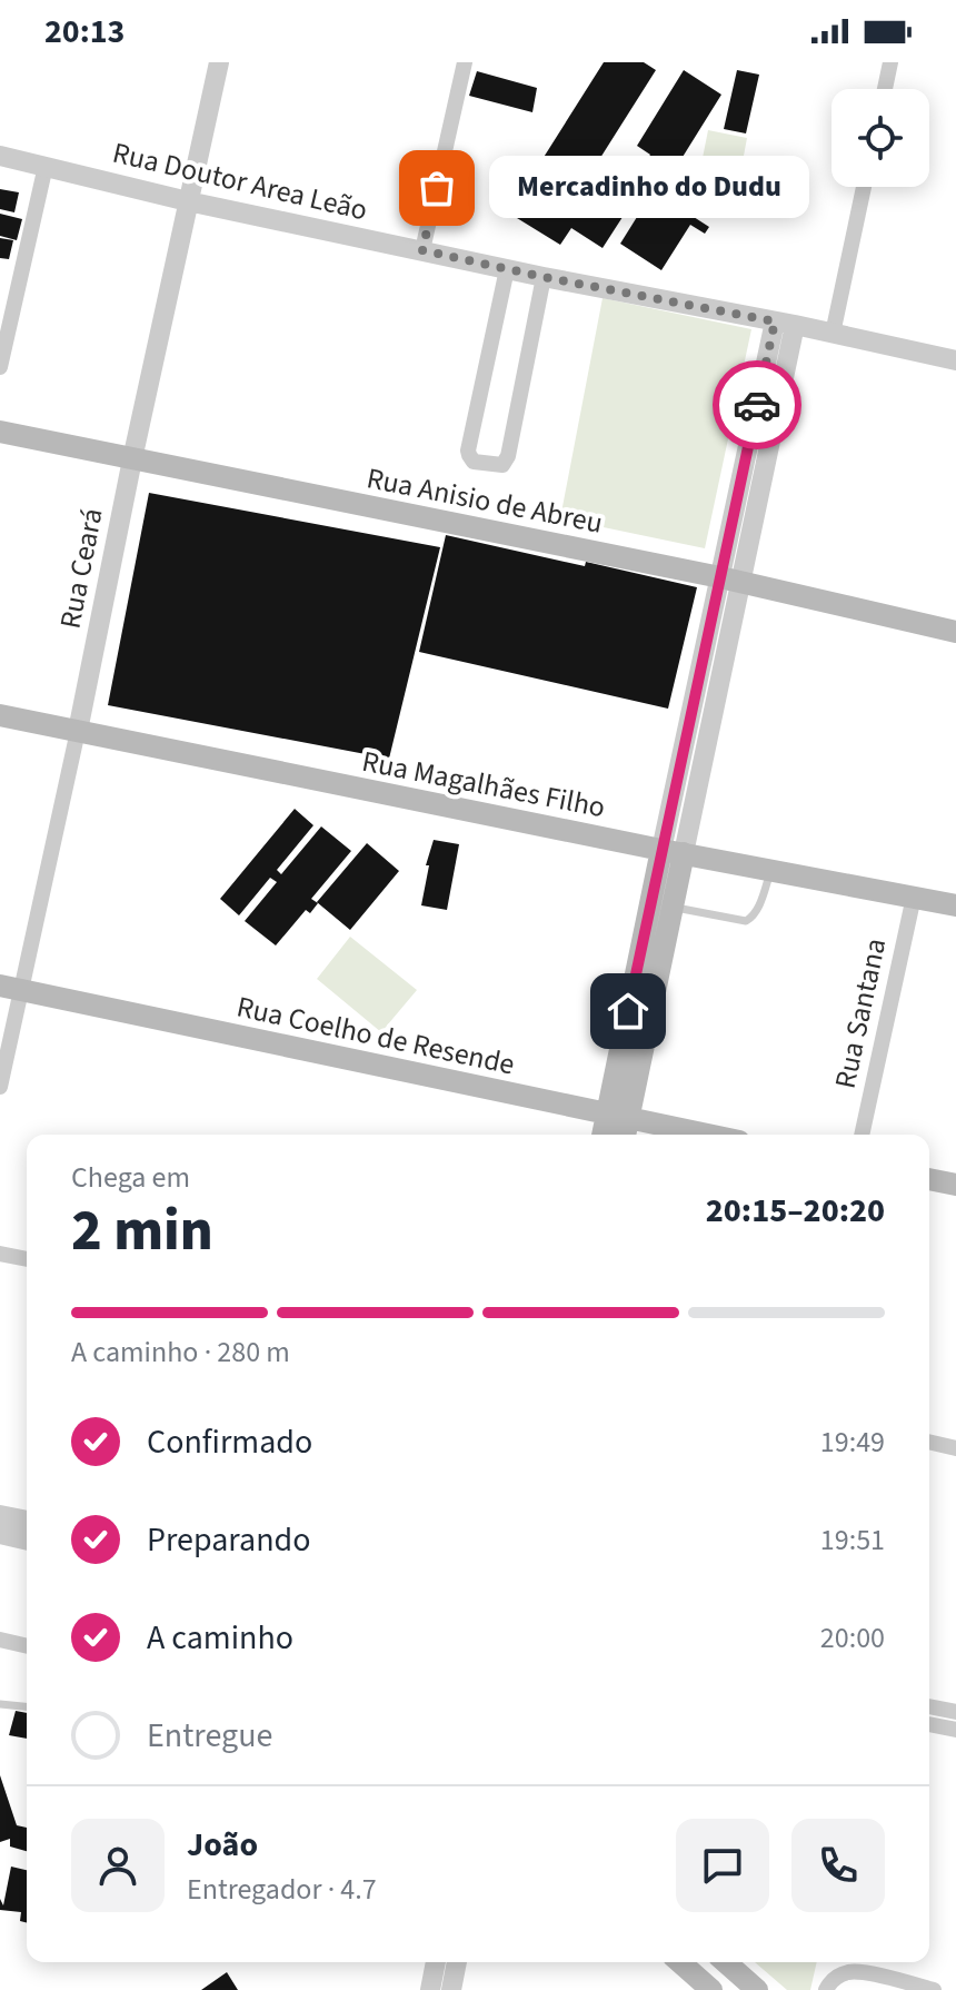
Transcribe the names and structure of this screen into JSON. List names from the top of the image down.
{
  "streets": {
    "main road": ["Rua Anisio de Abreu", "Rua Magalhães Filho", "Rua Coelho de Resende"],
    "street": ["Rua Doutor Area Leão", "Rua Ceará", "Rua Santana"]
  },
  "crossings": [
    ["Rua Doutor Area Leão", "Rua Ceará"],
    ["Rua Anisio de Abreu", "Rua Ceará"],
    ["Rua Ceará", "Rua Magalhães Filho"],
    ["Rua Ceará", "Rua Coelho de Resende"],
    ["Rua Magalhães Filho", "Rua Santana"]
  ],
  "places": ["Mercadinho do Dudu"],
  "page": {
    "status": "20:13",
    "bubble": "Mercadinho do Dudu",
    "heading": ["2 min", "Chega em", "20:15–20:20"],
    "panel": ["João", "Entregador · 4.7"],
    "bar": "A caminho · 280 m",
    "list": [
      ["Confirmado", "19:49"],
      ["Preparando", "19:51"],
      ["A caminho", "20:00"],
      "Entregue"
    ]
  }
}
